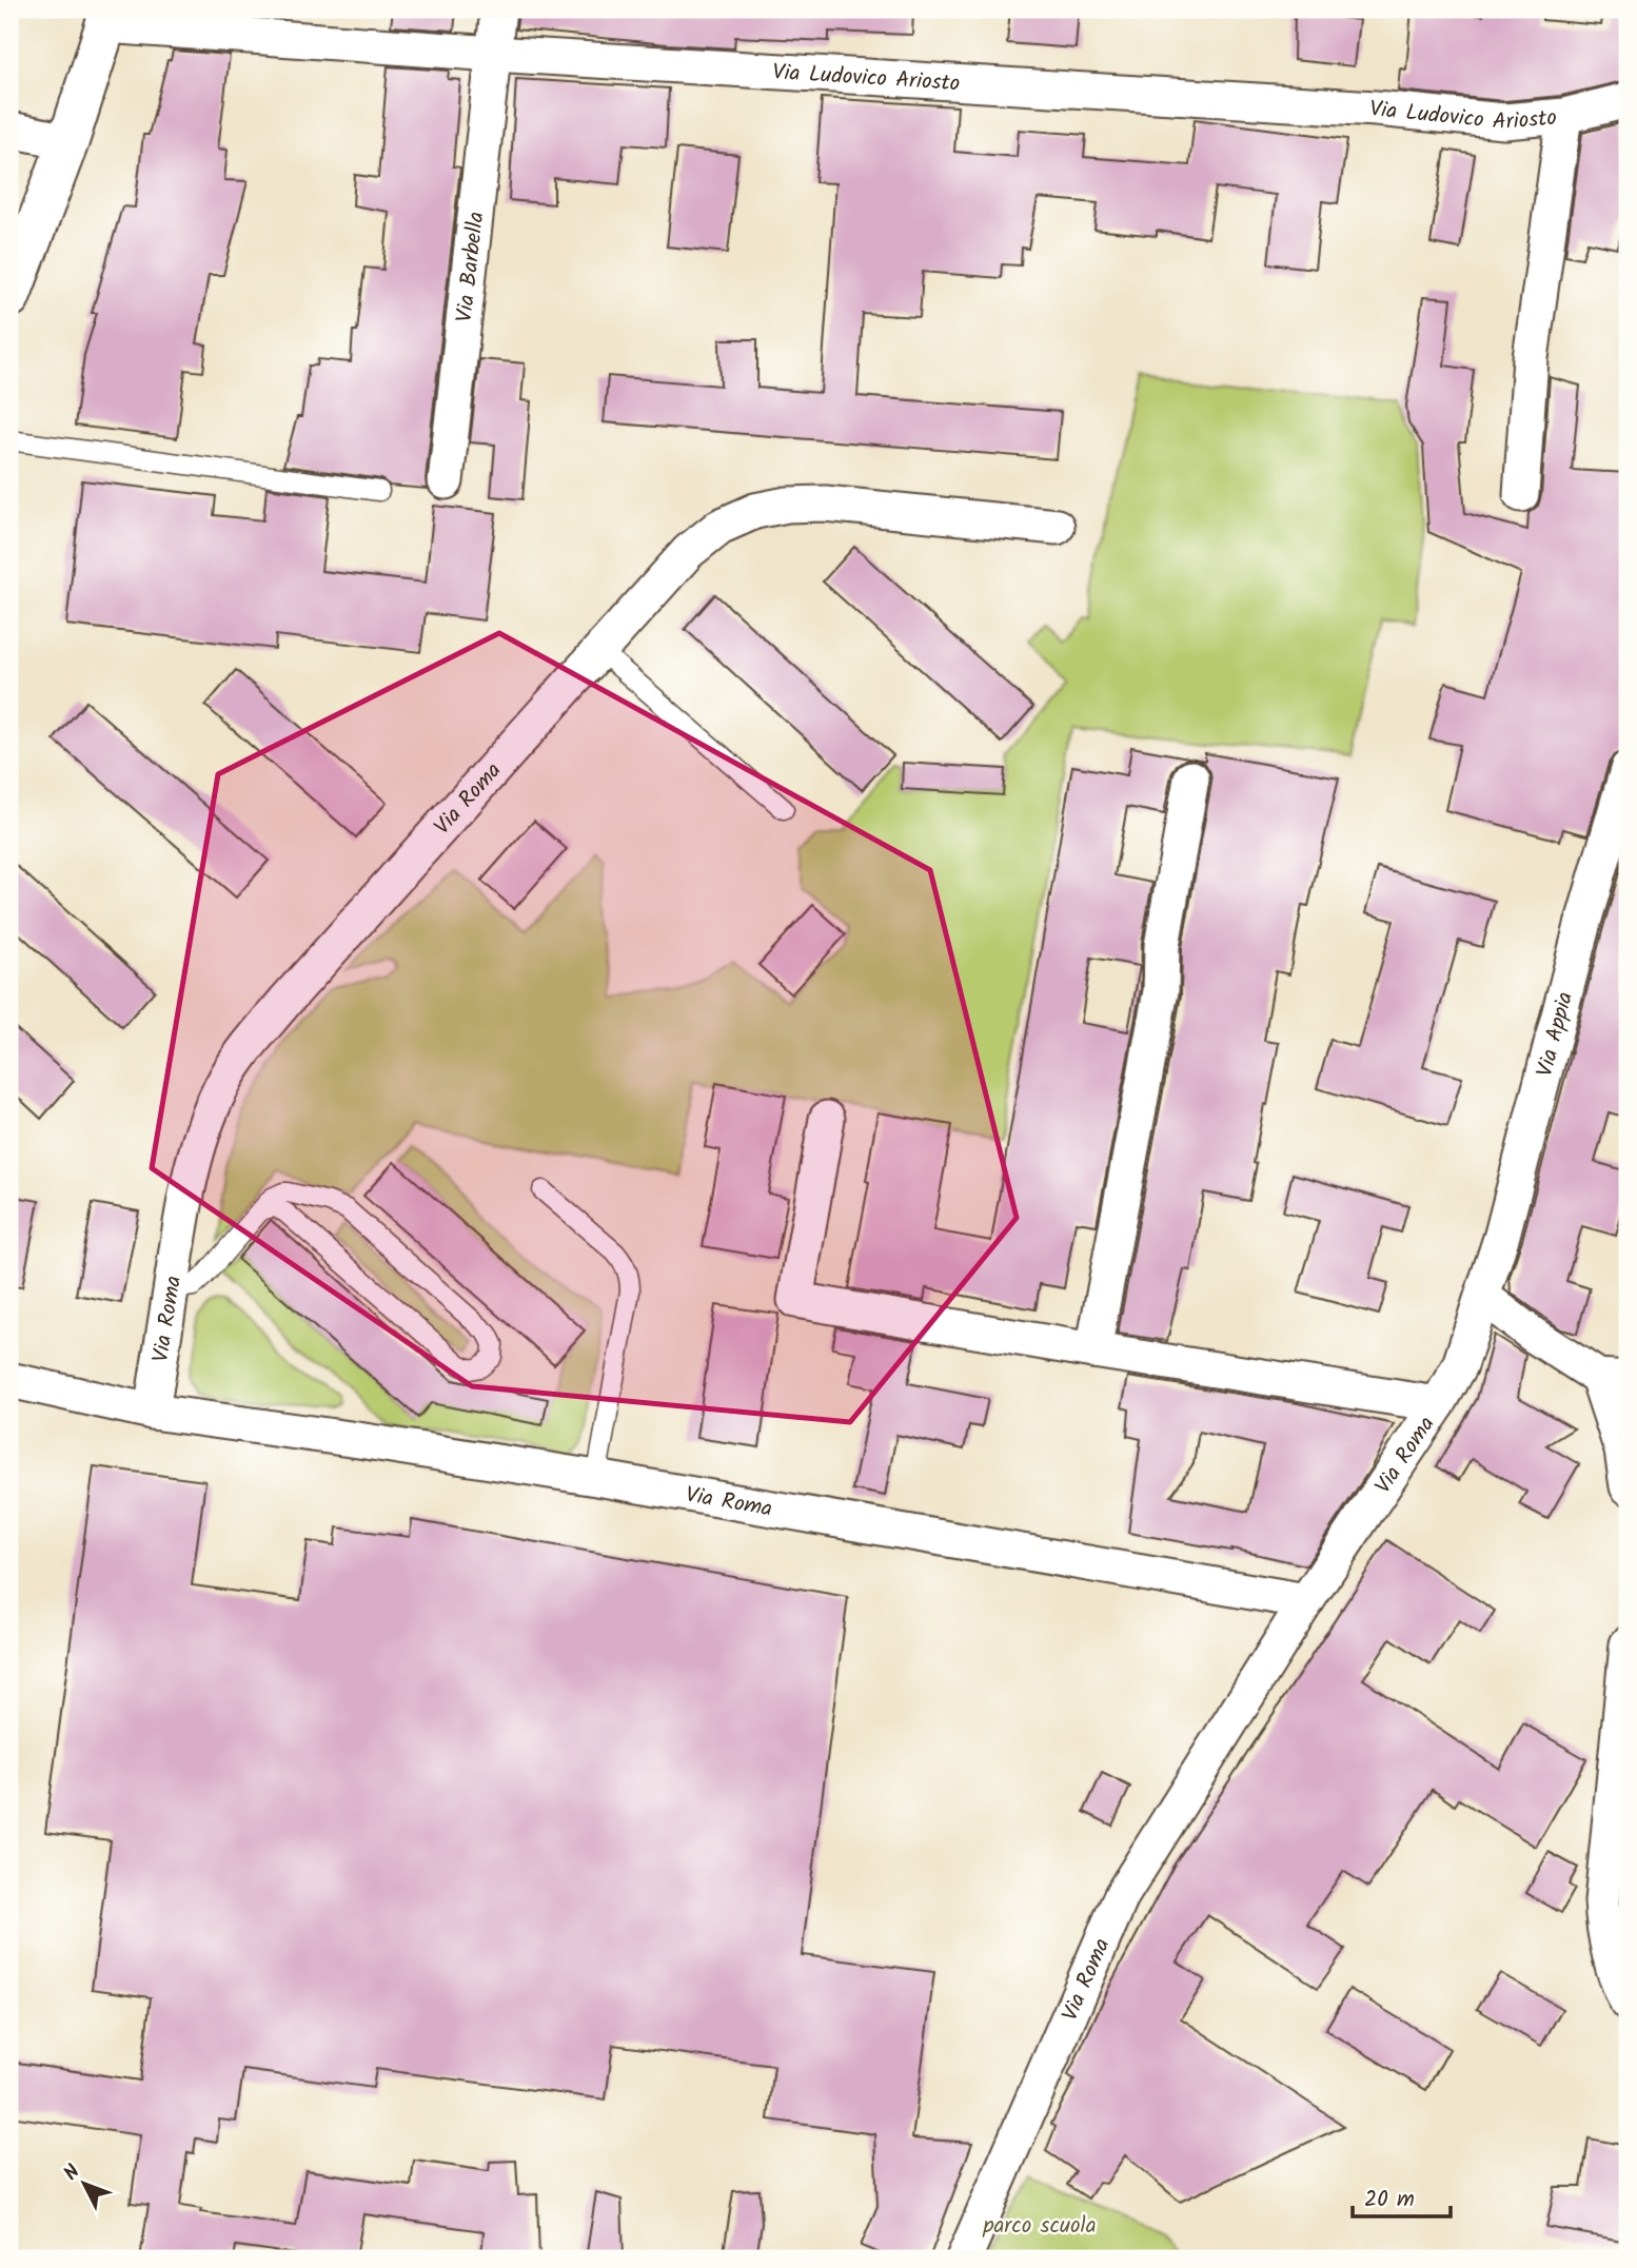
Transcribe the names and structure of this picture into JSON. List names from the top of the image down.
{
  "streets": {
    "street": [
      "Via Ludovico Ariosto",
      "Via Barbella",
      "Via Roma",
      "Via Appia"
    ]
  },
  "crossings": [
    ["Via Ludovico Ariosto", "Via Barbella"],
    ["Via Roma", "Via Appia"]
  ],
  "parks": ["parco scuola"],
  "scale_bar": "20 m",
  "north": "top left"
}
